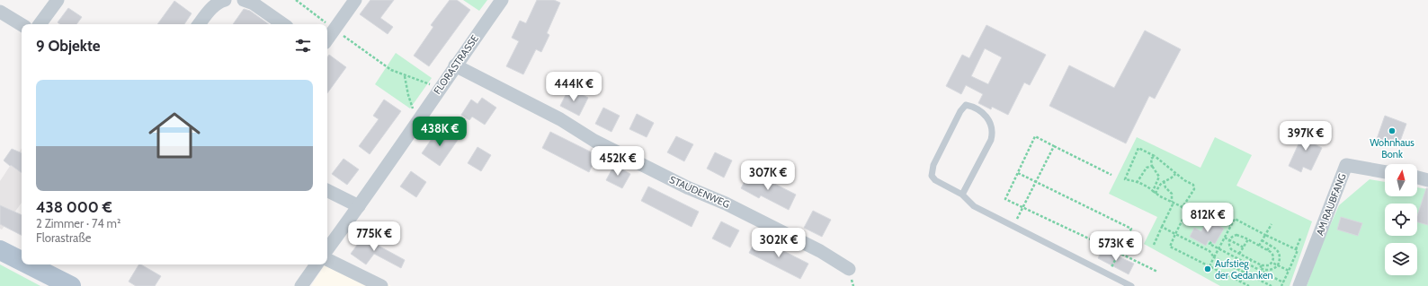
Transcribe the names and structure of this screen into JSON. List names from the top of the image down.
{
  "streets": {
    "street": ["FLORASTRASSE", "STAUDENWEG", "AM RAUBFANG"]
  },
  "crossings": [
    ["FLORASTRASSE", "STAUDENWEG"]
  ],
  "places": ["Wohnhaus Bonk", "Aufstieg der Gedanken"],
  "north": "top",
  "page": {
    "heading": "9 Objekte",
    "list": [
      {
        "name": "438 000 €",
        "note": "2 Zimmer · 74 m² · Florastraße"
      }
    ],
    "price": [
      "444K €",
      "438K €",
      "397K €",
      "452K €",
      "307K €",
      "812K €",
      "775K €",
      "302K €",
      "573K €"
    ]
  }
}
